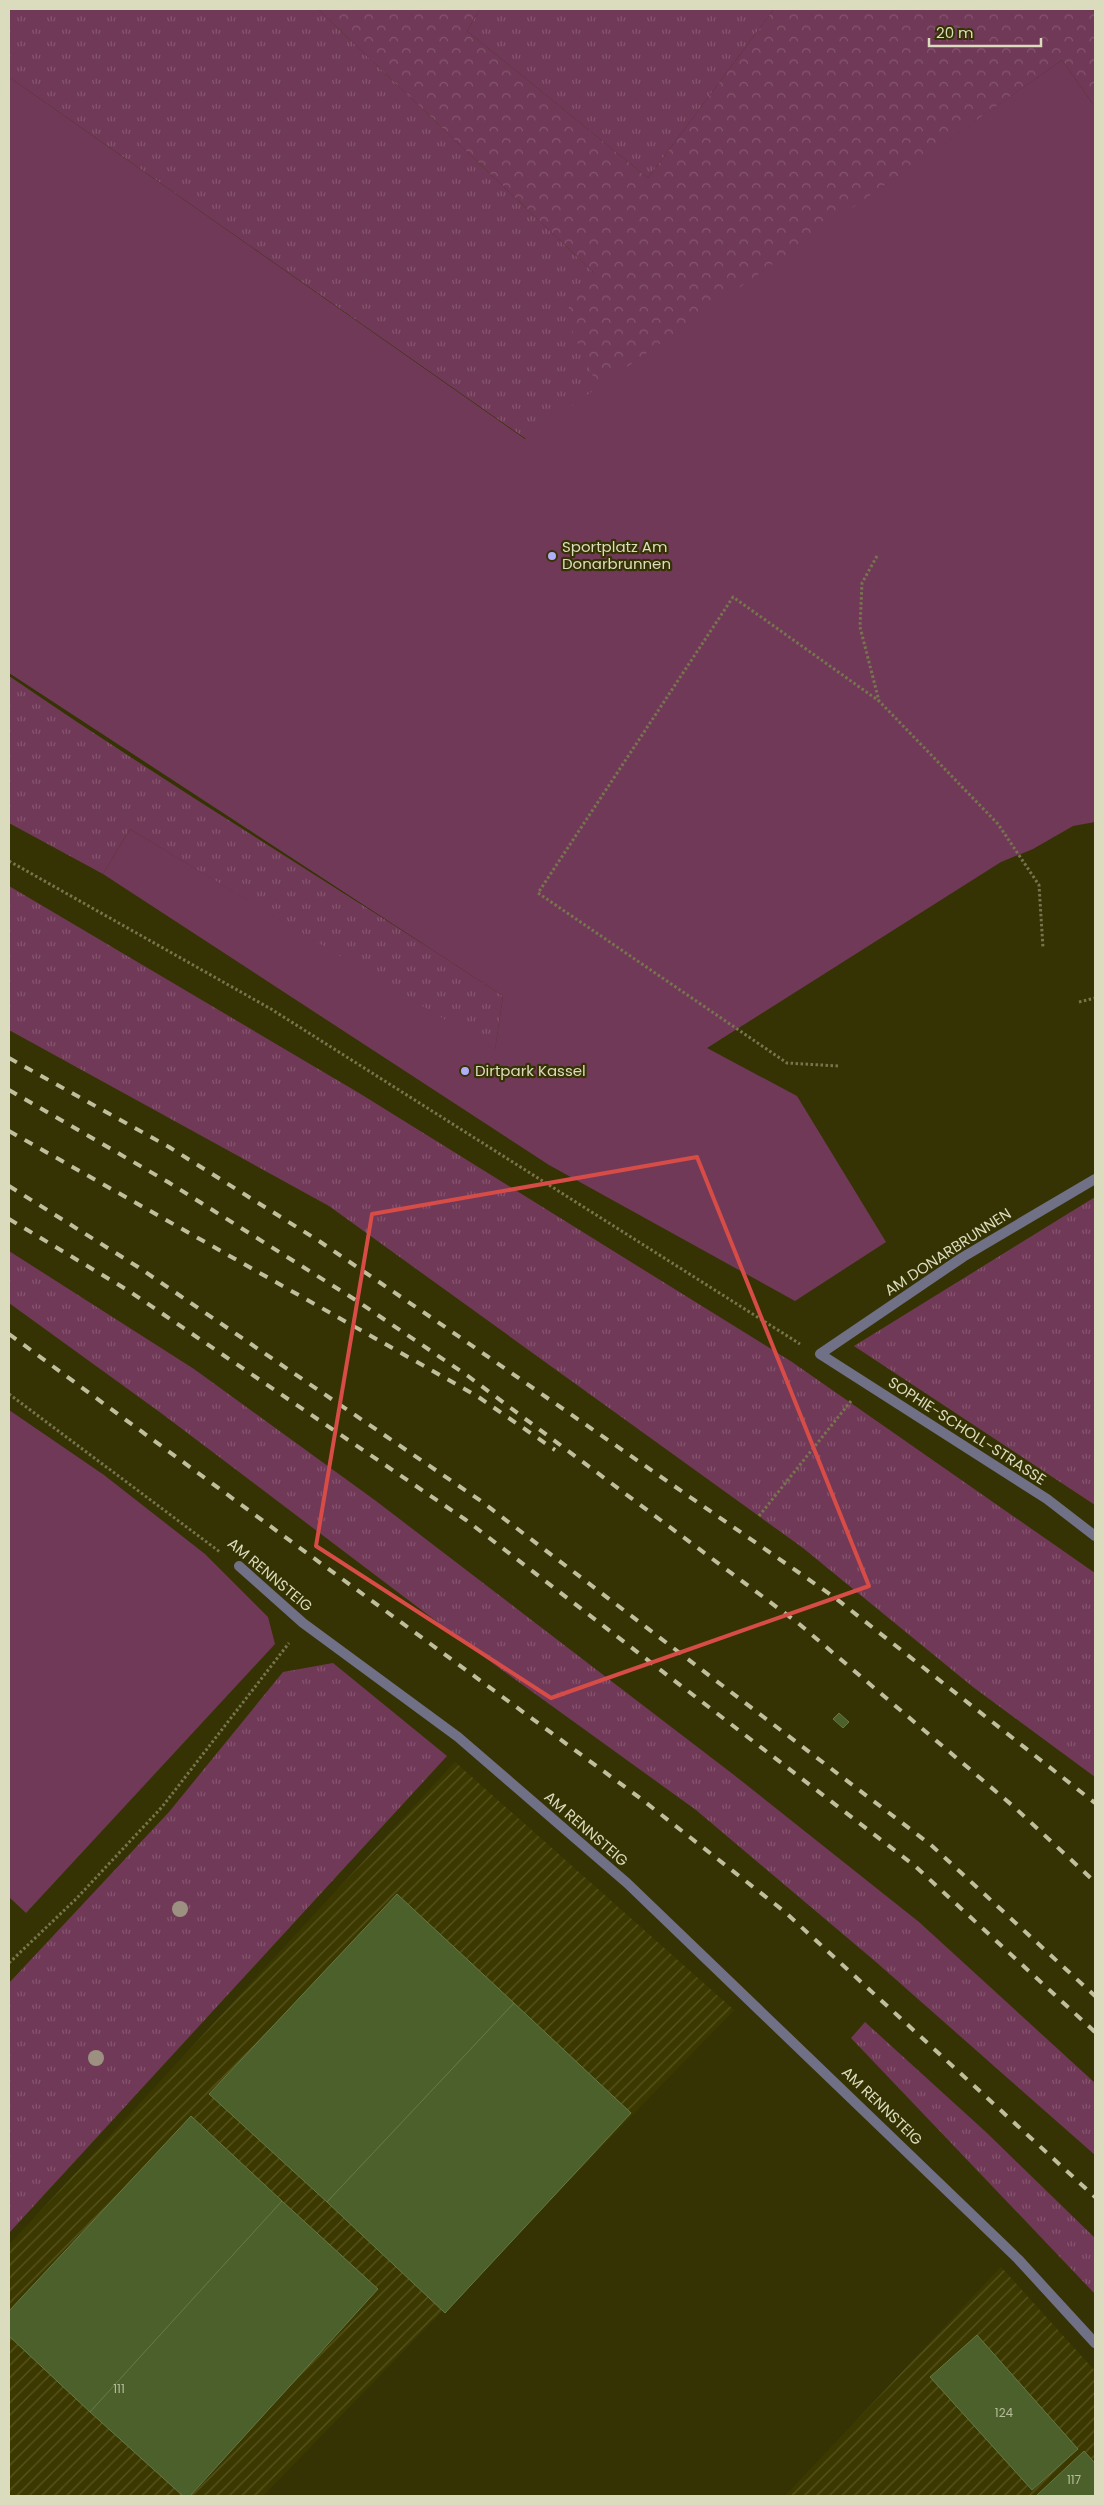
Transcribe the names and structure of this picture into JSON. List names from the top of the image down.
{
  "streets": {
    "street": ["AM DONARBRUNNEN", "SOPHIE-SCHOLL-STRASSE", "AM RENNSTEIG"]
  },
  "crossings": [
    ["AM DONARBRUNNEN", "SOPHIE-SCHOLL-STRASSE"]
  ],
  "places": ["Sportplatz Am Donarbrunnen", "Dirtpark Kassel"],
  "house_numbers": ["111", "124", "117"],
  "scale_bar": "20 m"
}
